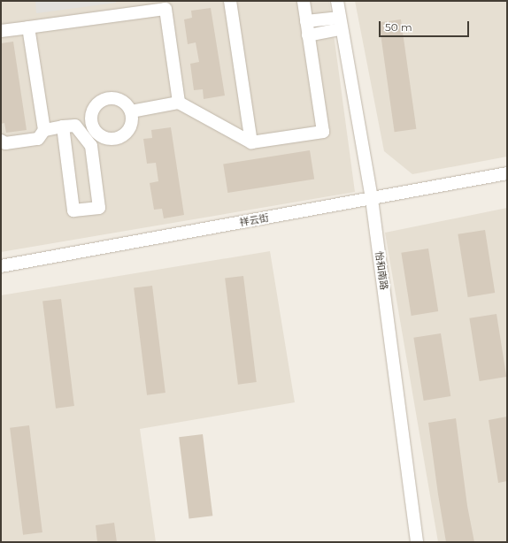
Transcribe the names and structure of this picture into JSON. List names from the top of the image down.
{
  "streets": {
    "street": ["祥云街", "怡和南路"]
  },
  "crossings": [
    ["祥云街", "怡和南路"]
  ],
  "scale_bar": "50 m"
}
